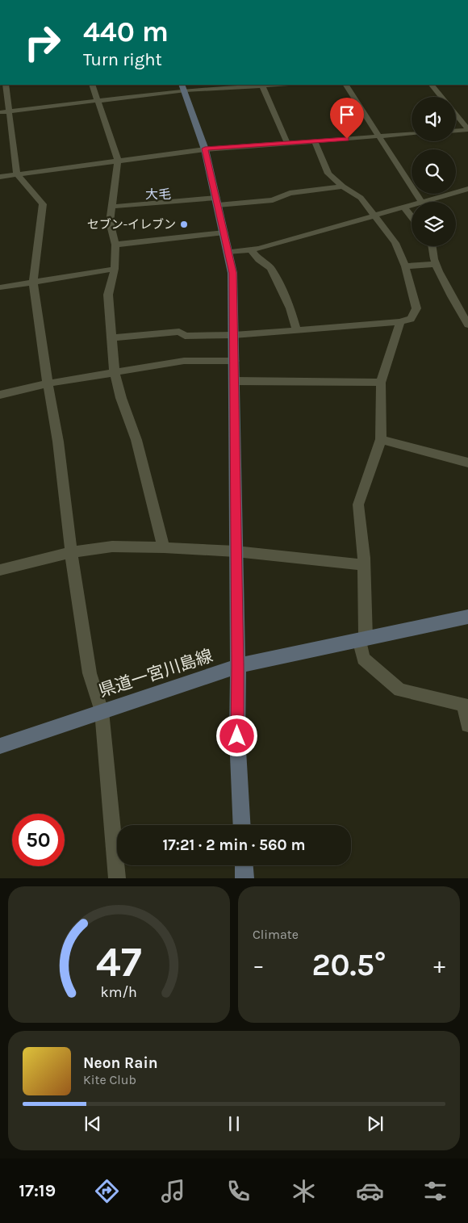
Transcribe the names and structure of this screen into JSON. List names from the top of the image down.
{
  "streets": {
    "main road": ["県道一宮川島線"]
  },
  "districts": ["大毛"],
  "places": ["セブン-イレブン"],
  "page": {
    "turn": ["440 m", "Turn right"],
    "limit": "50",
    "trip": "17:21 · 2 min · 560 m",
    "tile": "Climate",
    "heat": ["−", "20.5°", "+"],
    "song": ["Neon Rain", "Kite Club"],
    "tabs": "17:19",
    "gauge": ["47", "km/h"]
  }
}
